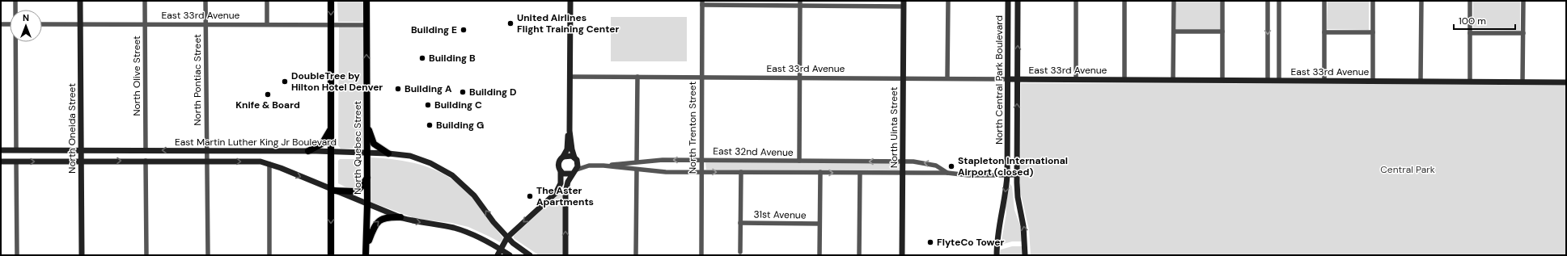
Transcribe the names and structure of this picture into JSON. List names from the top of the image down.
{
  "streets": {
    "main road": [
      "East 33rd Avenue",
      "North Central Park Boulevard",
      "North Uinta Street",
      "North Oneida Street",
      "East Martin Luther King Jr Boulevard",
      "North Quebec Street"
    ],
    "street": [
      "North Olive Street",
      "North Pontiac Street",
      "North Trenton Street",
      "East 32nd Avenue",
      "31st Avenue"
    ]
  },
  "crossings": [
    ["East 33rd Avenue", "North Olive Street"],
    ["East 33rd Avenue", "North Pontiac Street"],
    ["East 33rd Avenue", "North Central Park Boulevard"],
    ["East 33rd Avenue", "North Trenton Street"],
    ["East 33rd Avenue", "North Uinta Street"],
    ["East 33rd Avenue", "North Oneida Street"],
    ["East 33rd Avenue", "North Quebec Street"],
    ["North Olive Street", "East Martin Luther King Jr Boulevard"],
    ["North Pontiac Street", "East Martin Luther King Jr Boulevard"],
    ["North Trenton Street", "East 32nd Avenue"],
    ["North Uinta Street", "East 32nd Avenue"],
    ["North Oneida Street", "East Martin Luther King Jr Boulevard"],
    ["East Martin Luther King Jr Boulevard", "North Quebec Street"]
  ],
  "parks": ["Central Park"],
  "places": [
    "United Airlines Flight Training Center",
    "Building E",
    "Building B",
    "DoubleTree by Hilton Hotel Denver",
    "Building A",
    "Building D",
    "Knife & Board",
    "Building C",
    "Building G",
    "Stapleton International Airport (closed)",
    "The Aster Apartments",
    "FlyteCo Tower"
  ],
  "scale_bar": "100 m",
  "north": "top"
}
